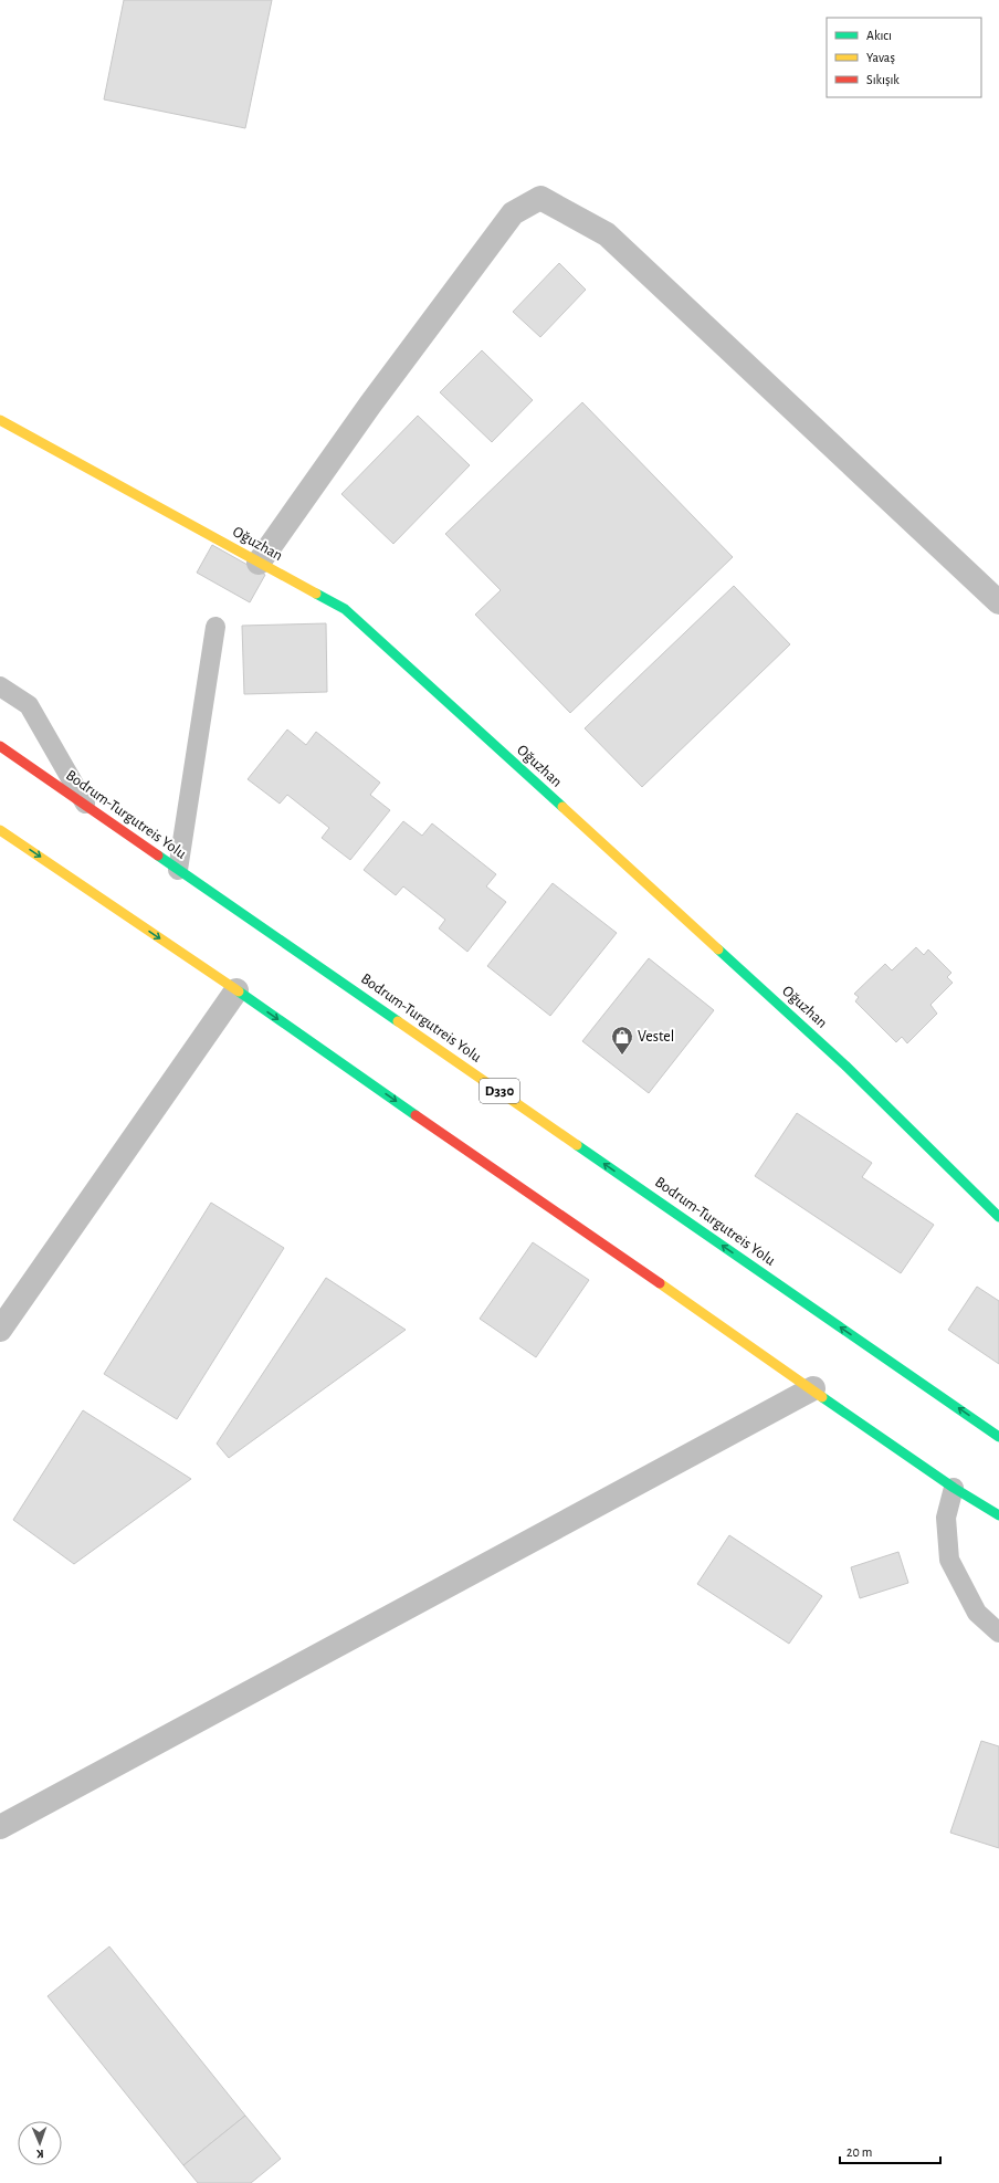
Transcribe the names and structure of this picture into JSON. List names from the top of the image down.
{
  "streets": {
    "main road": ["Oğuzhan", "Bodrum-Turgutreis Yolu", "D330"]
  },
  "places": {
    "shop": ["Vestel"]
  },
  "legend": ["Akıcı", "Yavaş", "Sıkışık"],
  "scale_bar": "20 m",
  "north": "bottom"
}
